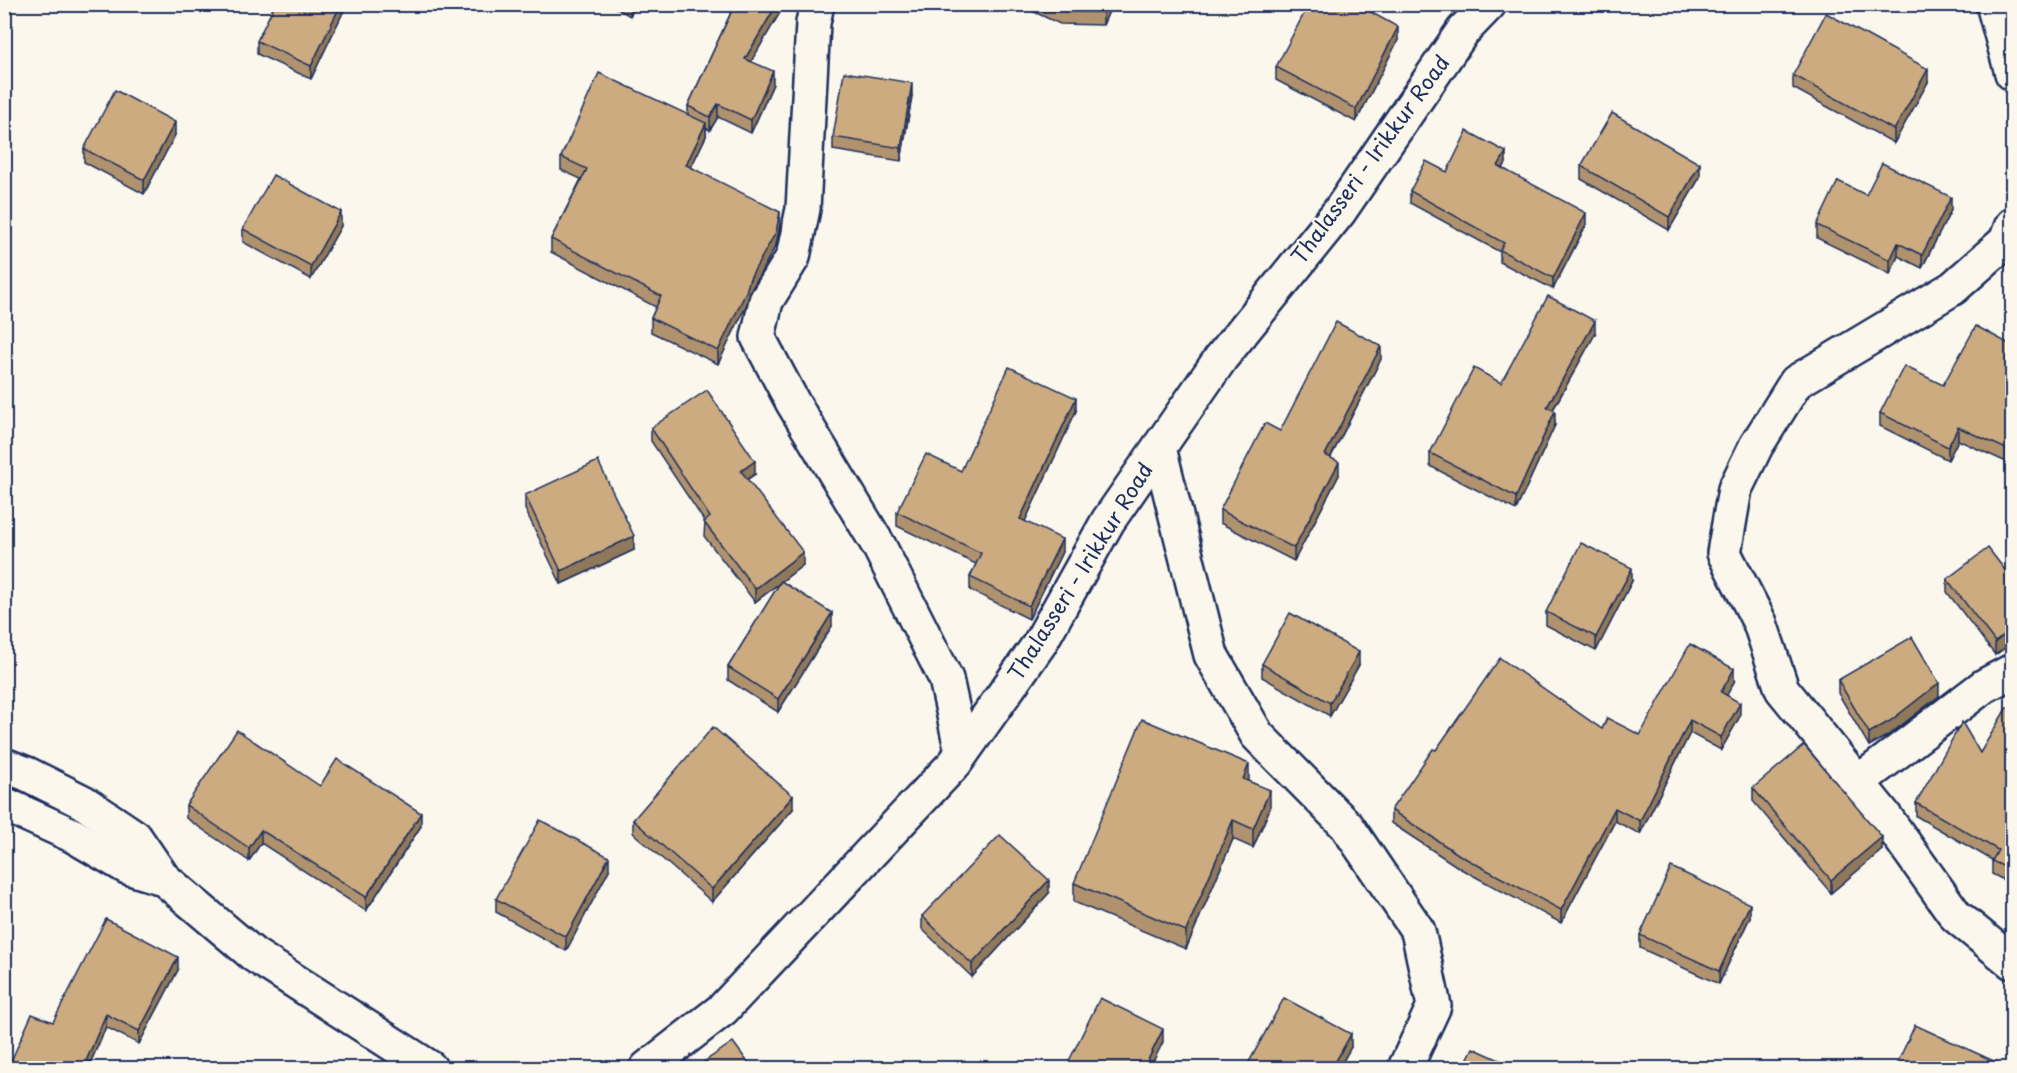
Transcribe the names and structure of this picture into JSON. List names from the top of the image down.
{
  "streets": {
    "street": ["Thalasseri - Irikkur Road"]
  }
}
